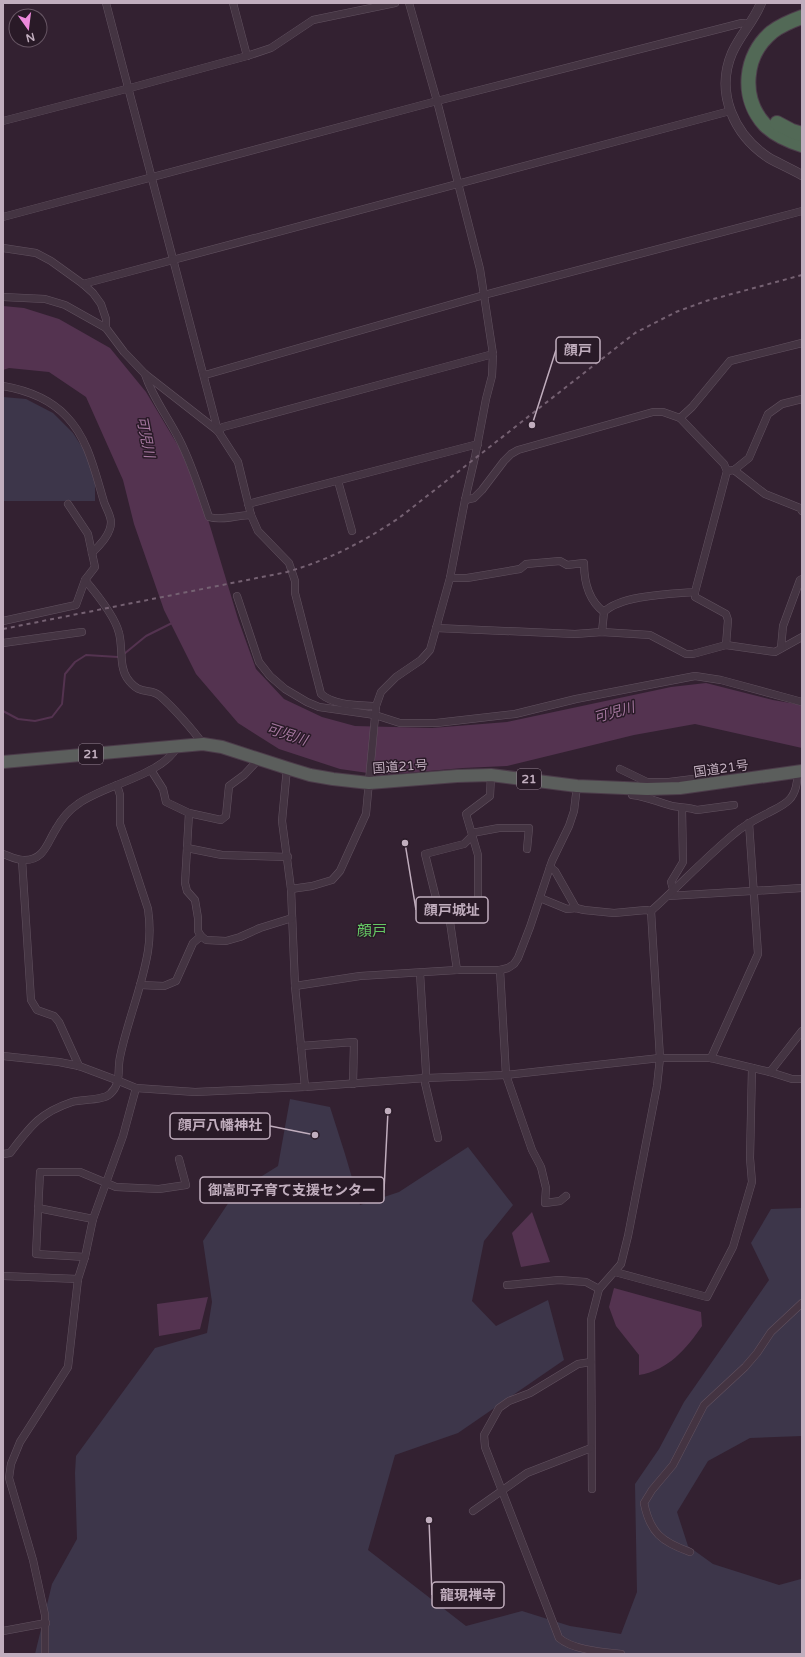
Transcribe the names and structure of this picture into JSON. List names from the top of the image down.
{
  "streets": {
    "highway": ["21", "国道21号"]
  },
  "districts": ["顔戸"],
  "water": ["可児川"],
  "places": [
    "顔戸",
    "顔戸城址",
    "御嵩町子育て支援センター",
    "顔戸八幡神社",
    "龍現禅寺"
  ],
  "north": "bottom"
}
